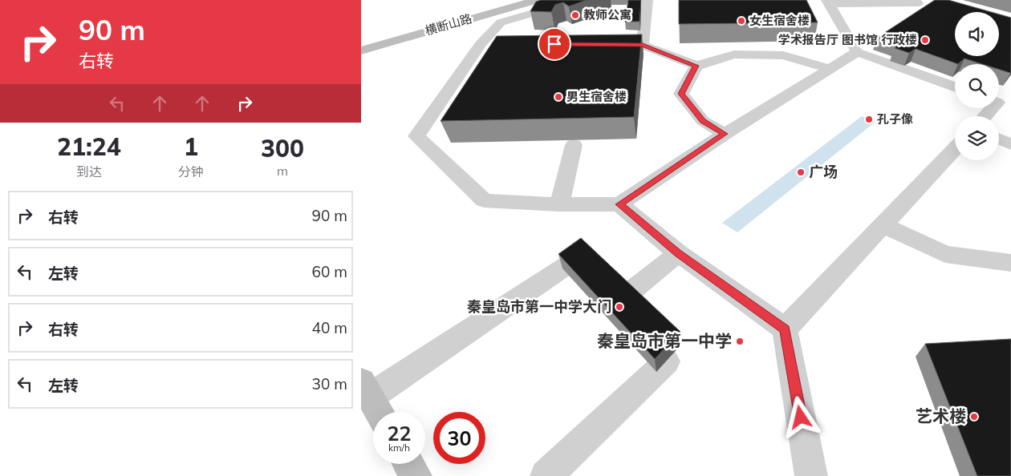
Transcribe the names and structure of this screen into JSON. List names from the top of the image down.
{
  "streets": {
    "main road": ["横断山路"]
  },
  "places": [
    "教师公寓",
    "女生宿舍楼",
    "学术报告厅 图书馆 行政楼",
    "男生宿舍楼",
    "孔子像",
    "广场",
    "秦皇岛市第一中学大门",
    "秦皇岛市第一中学",
    "艺术楼"
  ],
  "page": {
    "turn": ["90 m", "右转"],
    "eta": [
      "21:24",
      "到达",
      "1",
      "分钟",
      "300",
      "m"
    ],
    "list": [
      {
        "name": "右转",
        "value": "90 m"
      },
      {
        "name": "左转",
        "value": "60 m"
      },
      {
        "name": "右转",
        "value": "40 m"
      },
      {
        "name": "左转",
        "value": "30 m"
      }
    ],
    "speed": "22 km/h",
    "limit": "30"
  }
}
